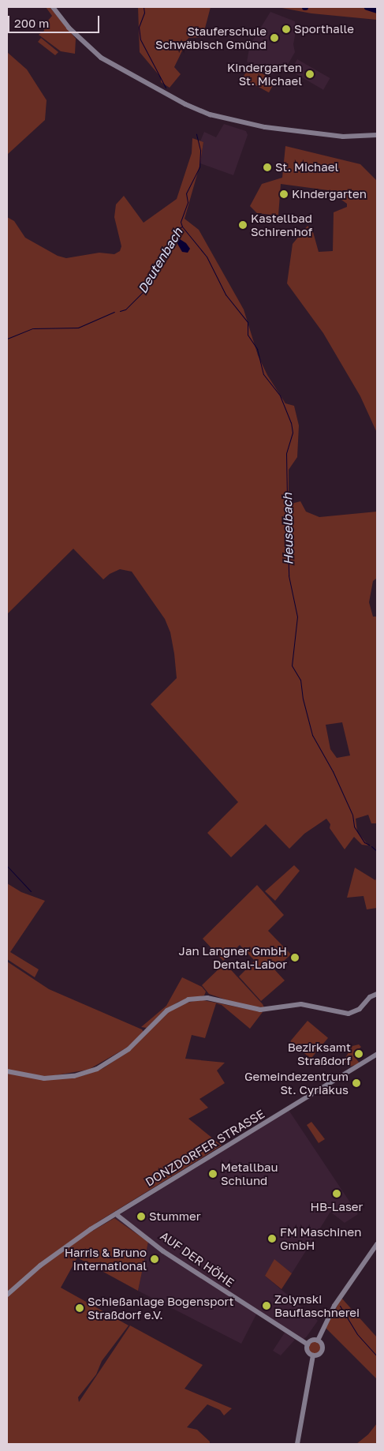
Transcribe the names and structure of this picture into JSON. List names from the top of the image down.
{
  "streets": {
    "main road": ["DONZDORFER STRASSE", "AUF DER HÖHE"]
  },
  "crossings": [
    ["DONZDORFER STRASSE", "AUF DER HÖHE"]
  ],
  "water": ["Deutenbach", "Heuselbach"],
  "places": [
    "Sporthalle",
    "Stauferschule Schwäbisch Gmünd",
    "Kindergarten St. Michael",
    "St. Michael",
    "Kindergarten",
    "Kastellbad Schirenhof",
    "Jan Langner GmbH Dental-Labor",
    "Bezirksamt Straßdorf",
    "Gemeindezentrum St. Cyriakus",
    "Metallbau Schlund",
    "HB-Laser",
    "Stummer",
    "FM Maschinen GmbH",
    "Harris & Bruno International",
    "Zolynski Bauflaschnerei",
    "Schießanlage Bogensport Straßdorf e.V."
  ],
  "scale_bar": "200 m"
}
